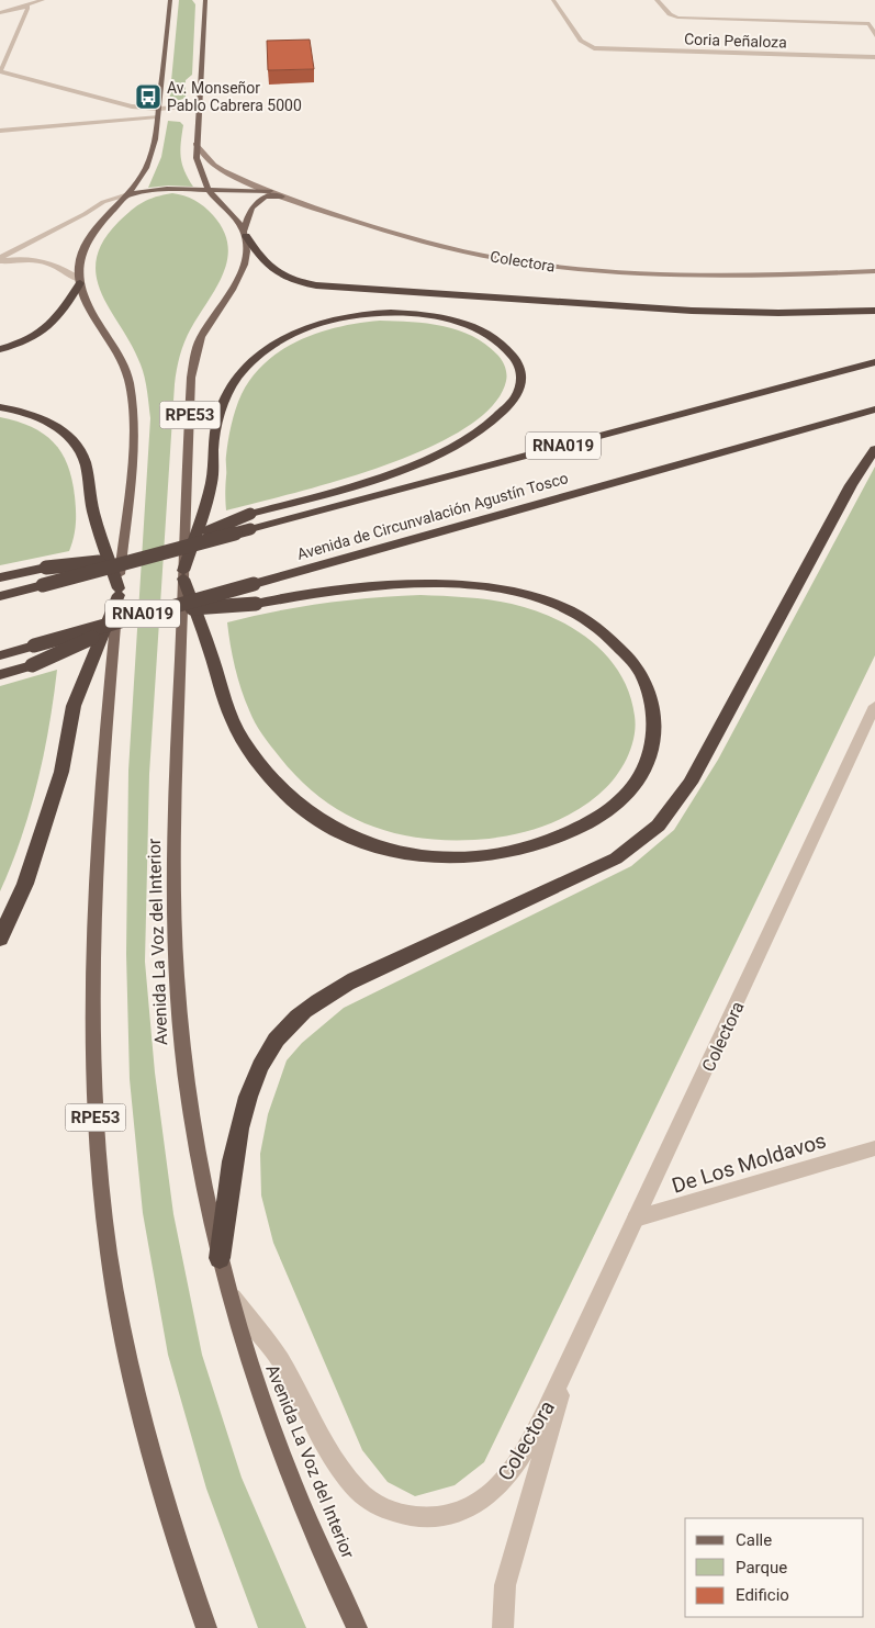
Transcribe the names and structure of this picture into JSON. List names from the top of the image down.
{
  "streets": {
    "highway": ["RNA019", "Avenida de Circunvalación Agustín Tosco"],
    "main road": ["Colectora", "RPE53", "Avenida La Voz del Interior"],
    "street": ["Coria Peñaloza", "De Los Moldavos"]
  },
  "crossings": [
    ["Colectora", "Avenida La Voz del Interior"],
    ["Colectora", "De Los Moldavos"]
  ],
  "places": {
    "bus stop": ["Av. Monseñor Pablo Cabrera 5000"]
  },
  "legend": ["Calle", "Parque", "Edificio"]
}
